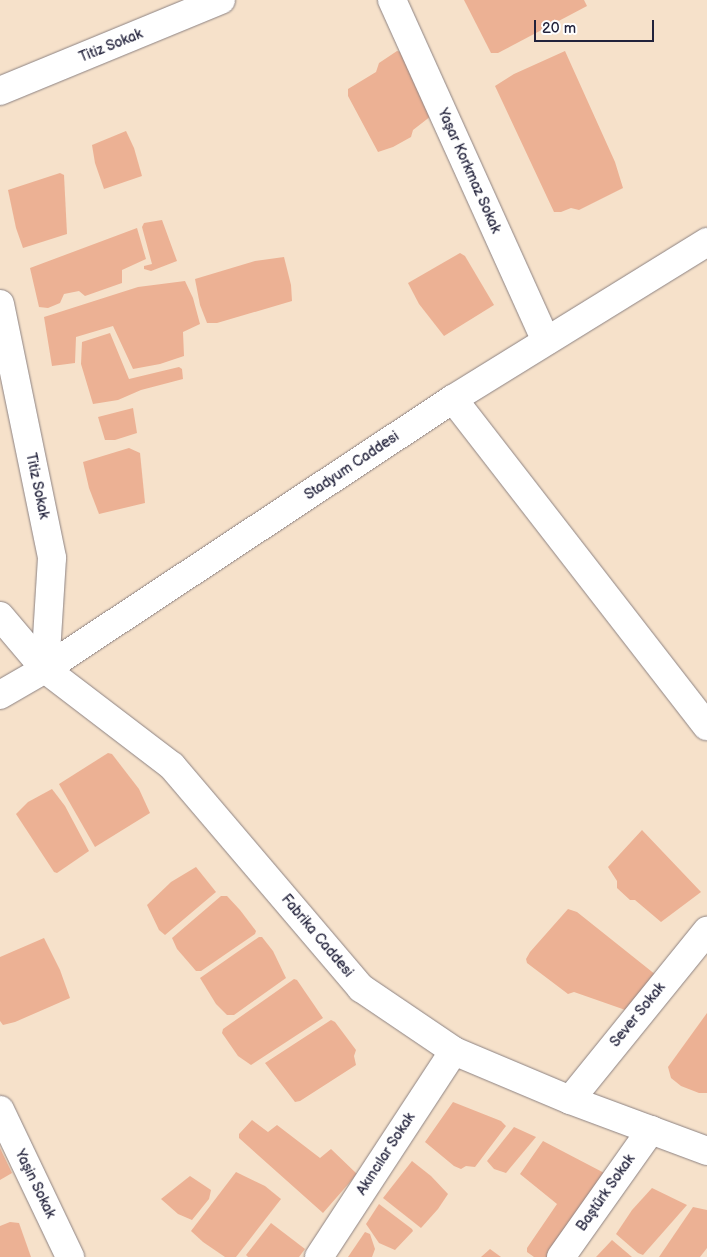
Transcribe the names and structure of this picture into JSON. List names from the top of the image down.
{
  "streets": {
    "street": [
      "Titiz Sokak",
      "Yaşar Korkmaz Sokak",
      "Stadyum Caddesi",
      "Fabrika Caddesi",
      "Sever Sokak",
      "Akıncılar Sokak",
      "Yaşin Sokak",
      "Baştürk Sokak"
    ]
  },
  "crossings": [
    ["Titiz Sokak", "Stadyum Caddesi"],
    ["Titiz Sokak", "Fabrika Caddesi"],
    ["Yaşar Korkmaz Sokak", "Stadyum Caddesi"],
    ["Stadyum Caddesi", "Fabrika Caddesi"],
    ["Fabrika Caddesi", "Sever Sokak"],
    ["Fabrika Caddesi", "Akıncılar Sokak"],
    ["Fabrika Caddesi", "Baştürk Sokak"]
  ],
  "scale_bar": "20 m"
}
